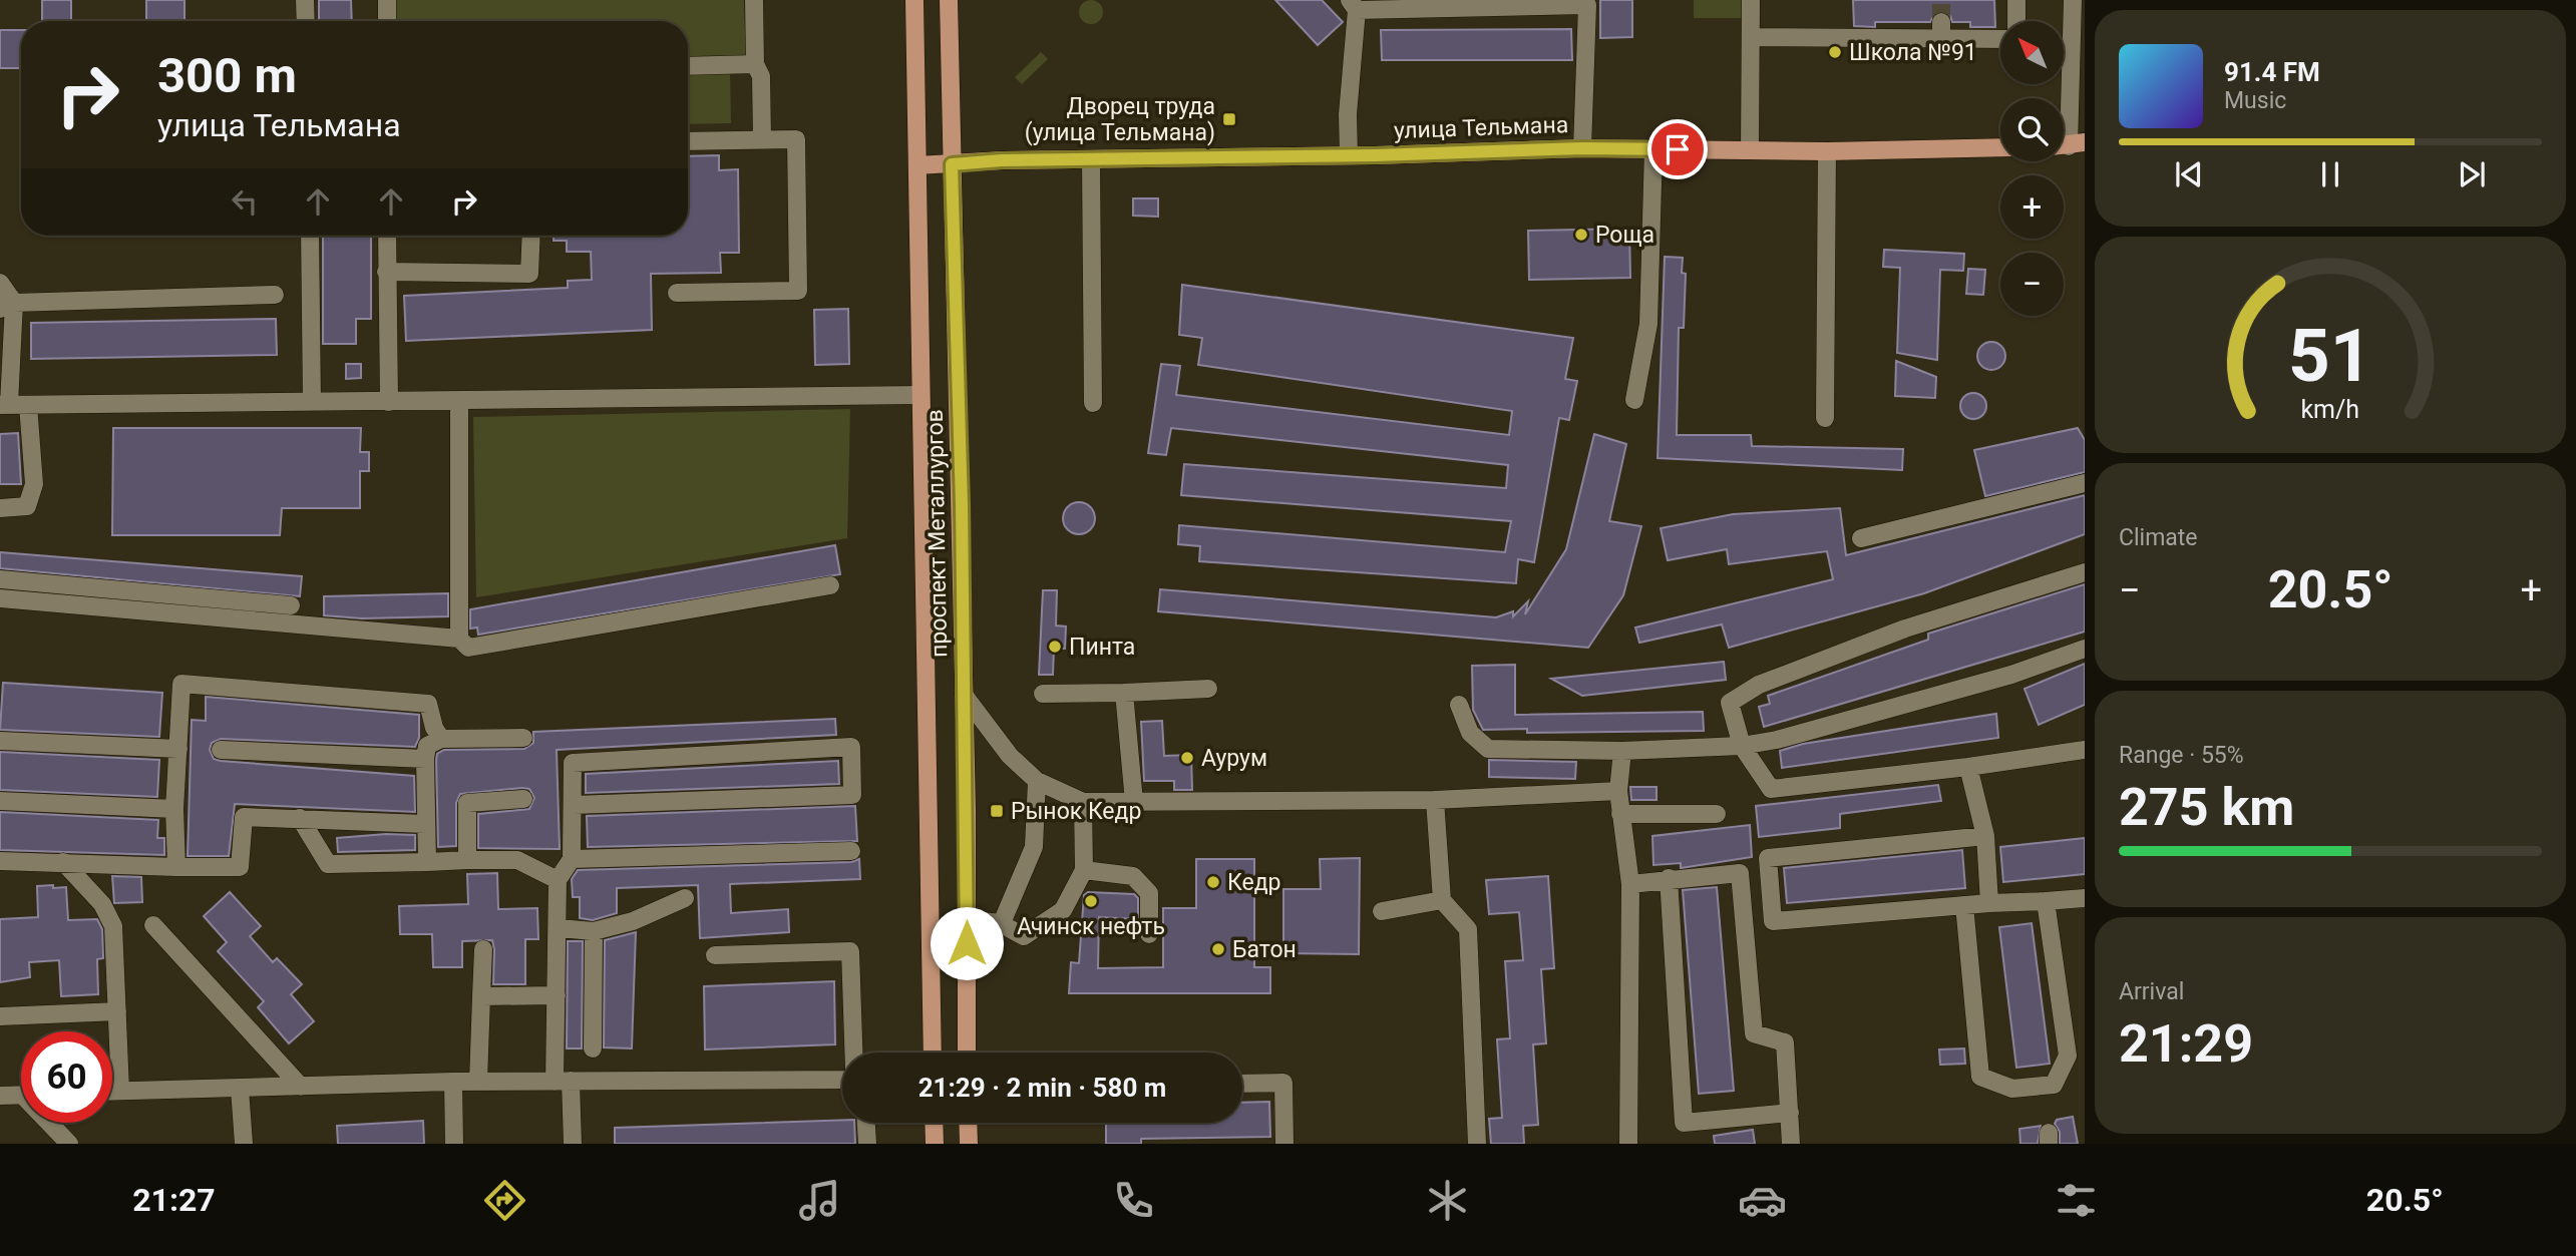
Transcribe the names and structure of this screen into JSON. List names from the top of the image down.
{
  "streets": {
    "main road": ["улица Тельмана", "проспект Металлургов"]
  },
  "crossings": [
    ["улица Тельмана", "проспект Металлургов"]
  ],
  "places": {
    "other": [
      "Школа №91",
      "Роща",
      "Пинта",
      "Аурум",
      "Кедр",
      "Ачинск нефть",
      "Батон"
    ],
    "transit": ["Дворец труда (улица Тельмана)", "Рынок Кедр"]
  },
  "north": "top left",
  "page": {
    "map_buttons": ["+", "−"],
    "turn": ["300 m", "улица Тельмана"],
    "song": ["91.4 FM", "Music"],
    "tile": [
      "Climate",
      ["Range · 55%", "275 km"],
      ["Arrival", "21:29"]
    ],
    "heat": ["−", "20.5°", "+"],
    "limit": "60",
    "trip": "21:29 · 2 min · 580 m",
    "tabs": ["21:27", "20.5°"],
    "gauge": ["51", "km/h"]
  }
}
